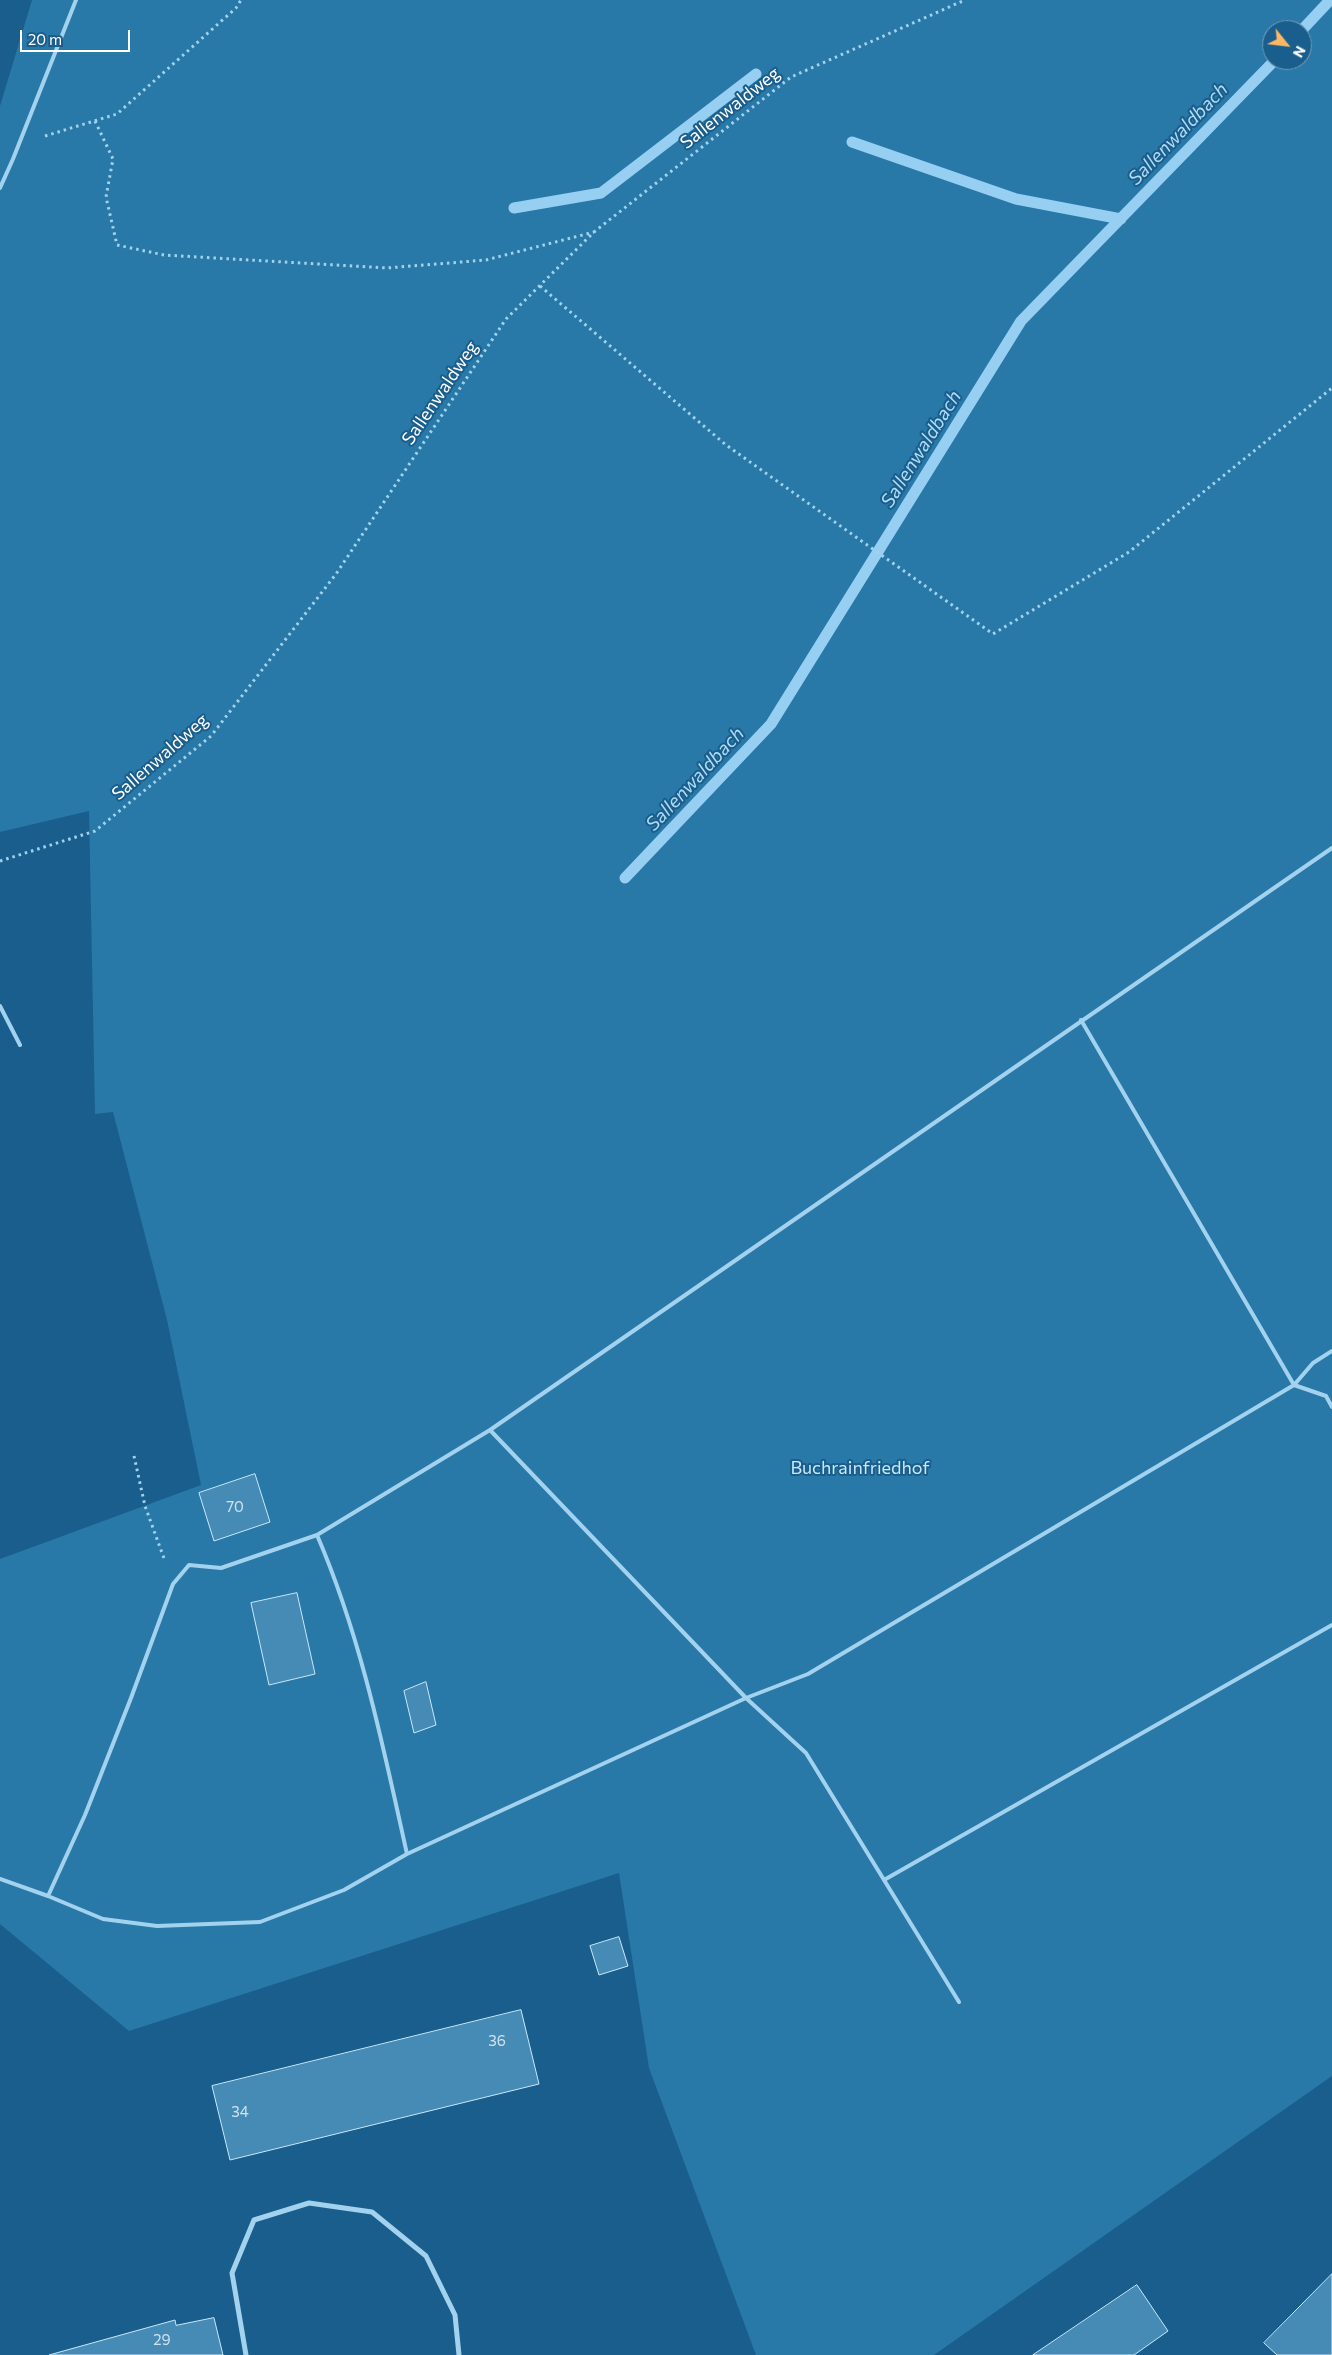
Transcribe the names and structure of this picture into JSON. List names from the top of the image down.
{
  "streets": {
    "path": ["Sallenwaldweg"]
  },
  "water": ["Sallenwaldbach"],
  "parks": ["Buchrainfriedhof"],
  "house_numbers": [
    "70",
    "36",
    "34",
    "29"
  ],
  "scale_bar": "20 m",
  "north": "bottom right"
}
